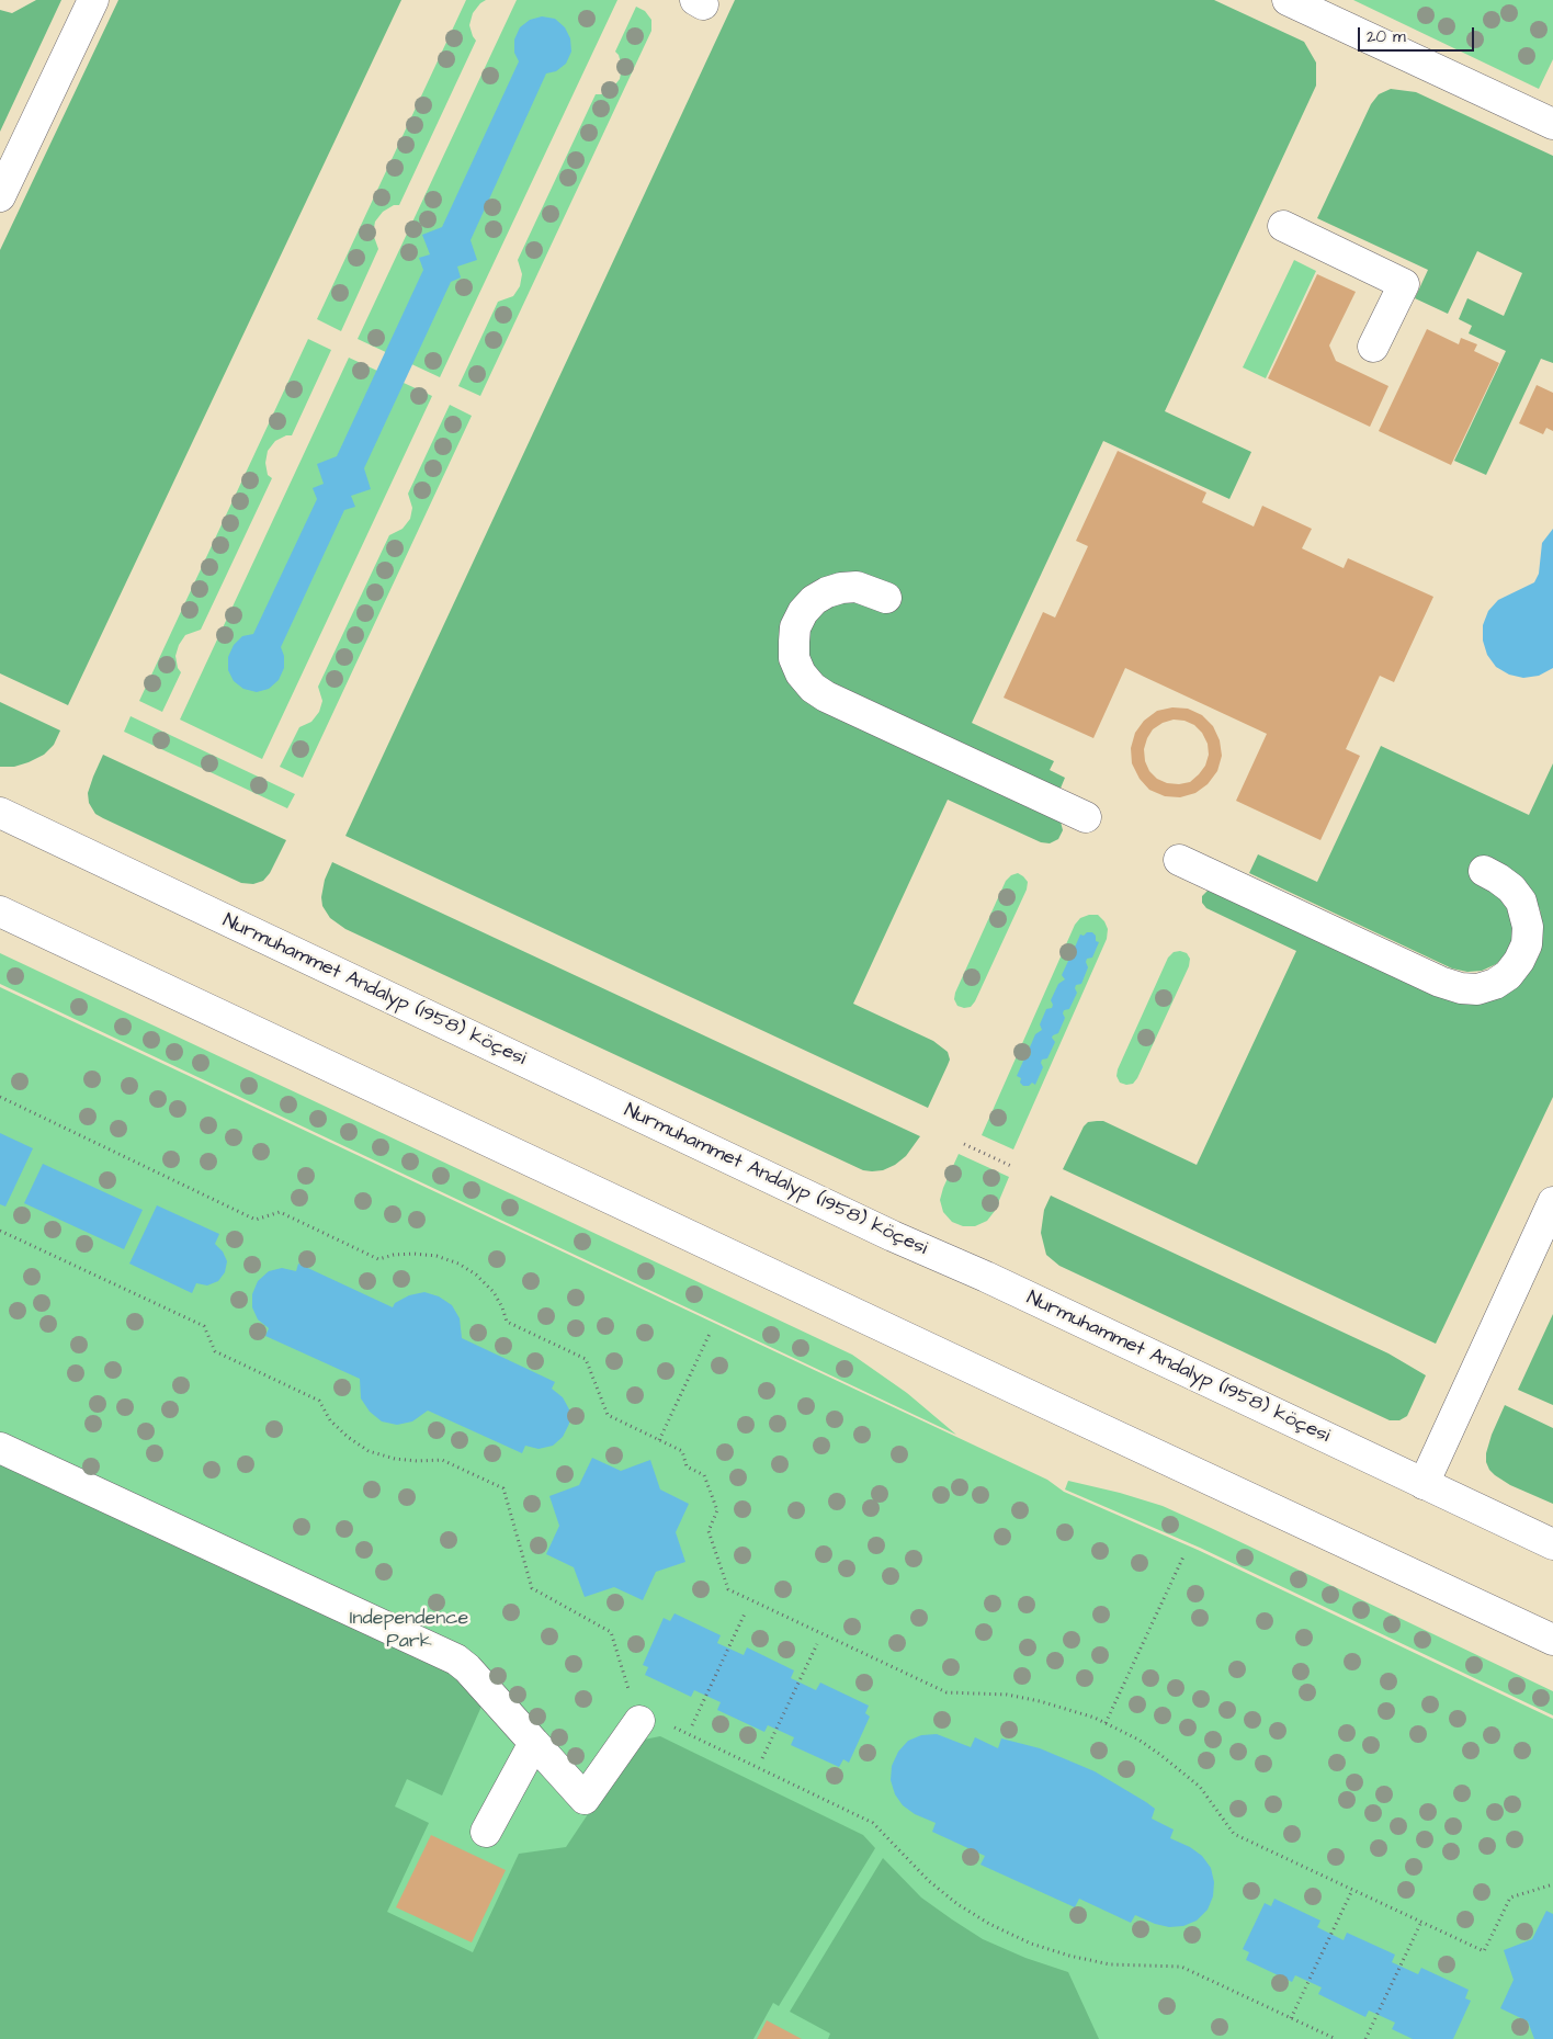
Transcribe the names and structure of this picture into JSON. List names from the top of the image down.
{
  "streets": {
    "main road": ["Nurmuhammet Andalyp (1958) köçesi"]
  },
  "parks": ["Independence Park"],
  "scale_bar": "20 m"
}
